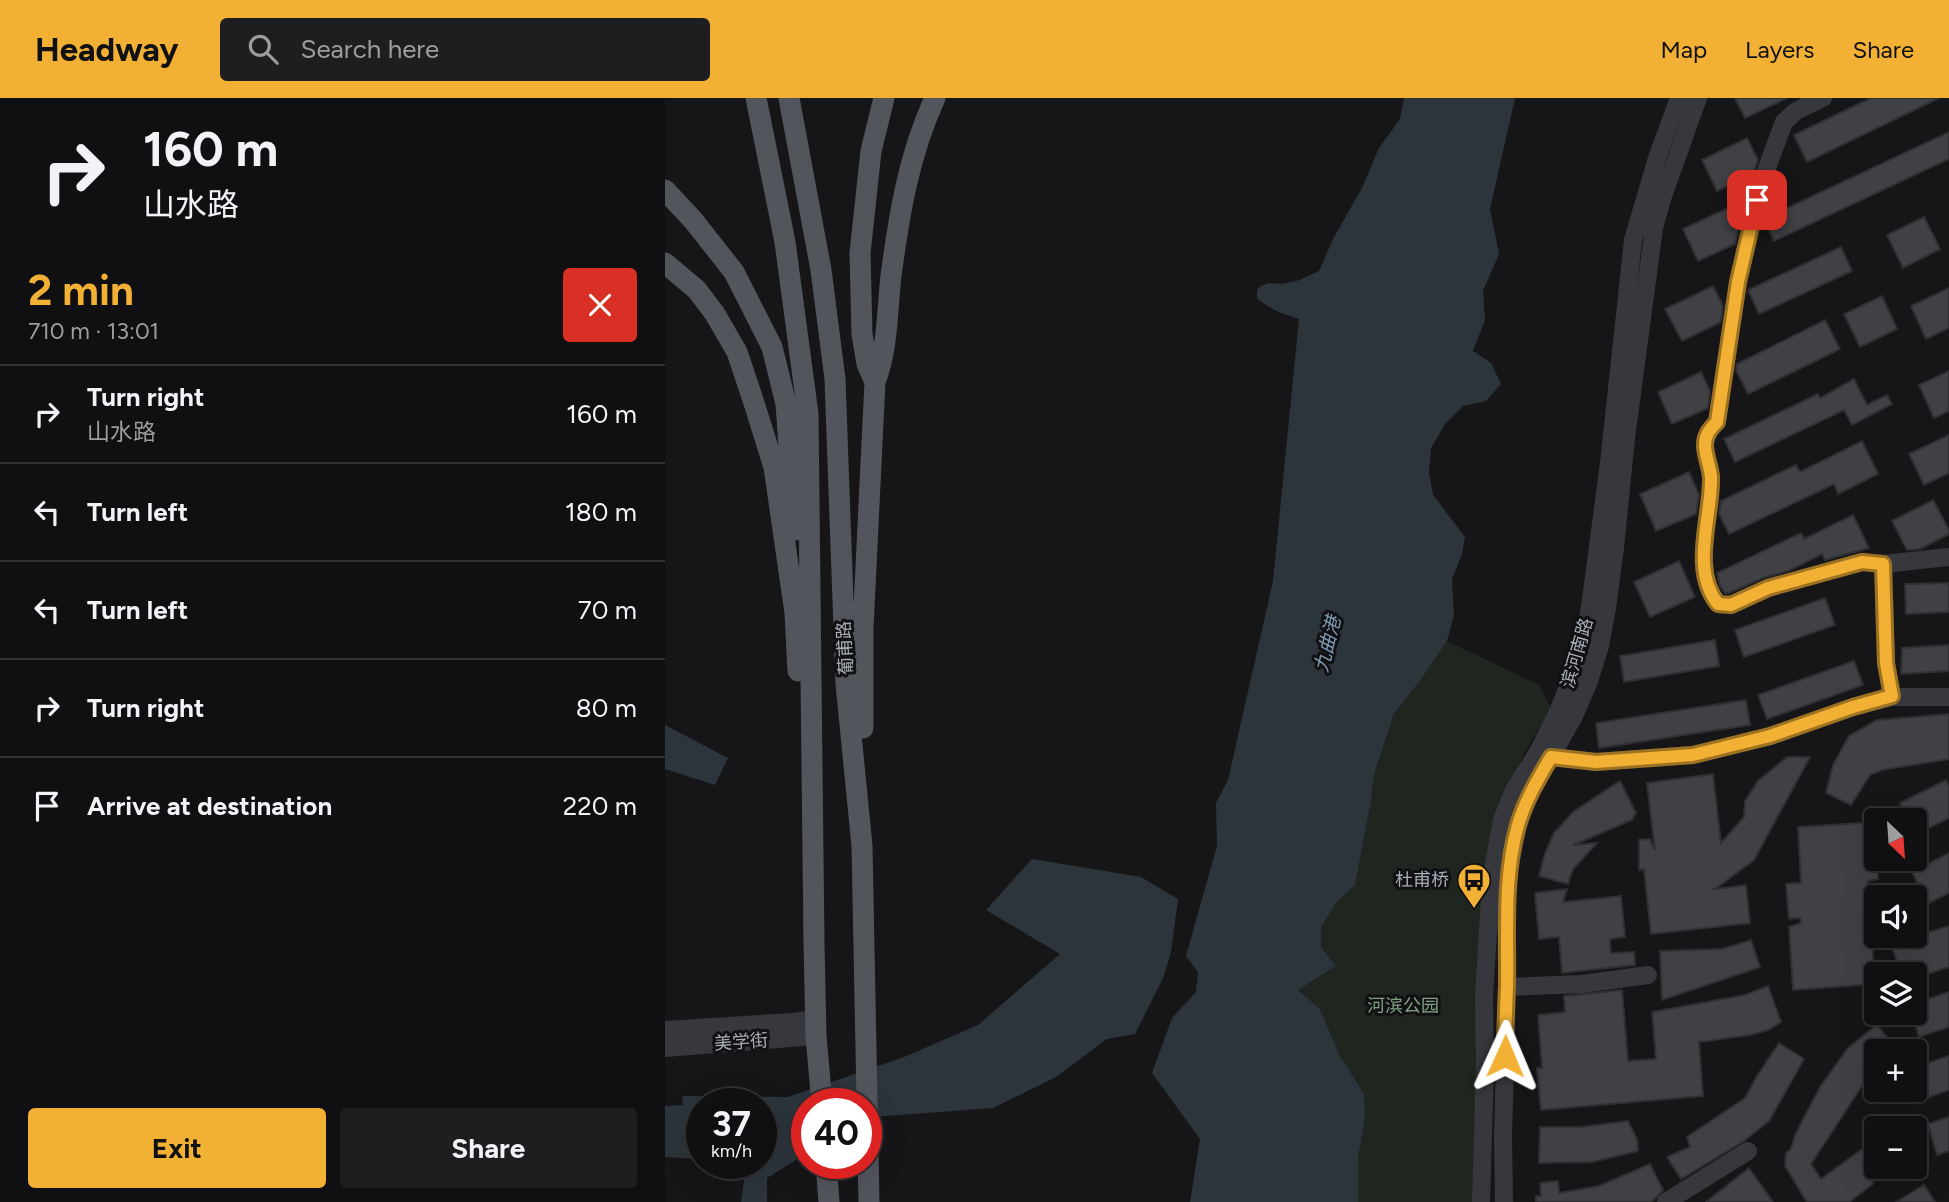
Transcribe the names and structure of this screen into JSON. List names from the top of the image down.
{
  "streets": {
    "main road": ["葡甫路"],
    "street": ["滨河南路", "美学街"]
  },
  "crossings": [
    ["葡甫路", "美学街"]
  ],
  "water": ["九曲港"],
  "parks": ["河滨公园"],
  "places": {
    "bus stop": ["杜甫桥"]
  },
  "north": "bottom right",
  "page": {
    "header": "Headway",
    "search": "Search here",
    "nav": ["Map", "Layers", "Share"],
    "turn": ["160 m", "山水路"],
    "heading": ["2 min", "710 m · 13:01"],
    "list": [
      {
        "name": "Turn right",
        "note": "山水路",
        "value": "160 m"
      },
      {
        "name": "Turn left",
        "value": "180 m"
      },
      {
        "name": "Turn left",
        "value": "70 m"
      },
      {
        "name": "Turn right",
        "value": "80 m"
      },
      {
        "name": "Arrive at destination",
        "value": "220 m"
      }
    ],
    "map_buttons": ["+", "−"],
    "speed": "37 km/h",
    "limit": "40",
    "buttons": ["Exit", "Share"]
  }
}
